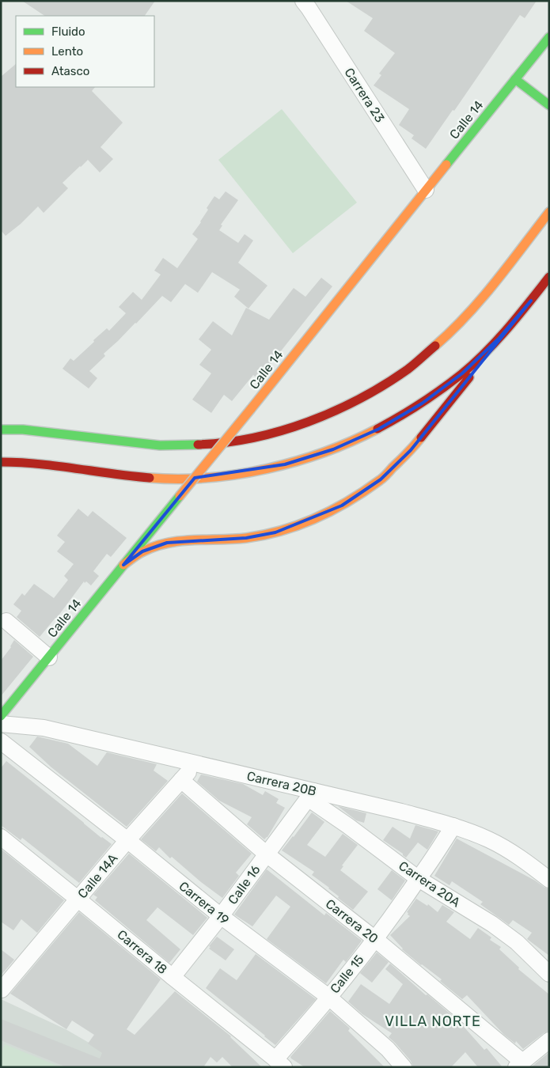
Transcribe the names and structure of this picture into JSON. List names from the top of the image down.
{
  "streets": {
    "main road": ["Calle 14"],
    "street": [
      "Carrera 23",
      "Carrera 20B",
      "Calle 14A",
      "Carrera 20A",
      "Calle 16",
      "Carrera 19",
      "Carrera 20",
      "Carrera 18",
      "Calle 15"
    ]
  },
  "crossings": [
    ["Carrera 23", "Calle 14"],
    ["Carrera 20B", "Calle 14A"],
    ["Carrera 20B", "Carrera 20A"],
    ["Carrera 20B", "Calle 16"],
    ["Carrera 20B", "Calle 15"],
    ["Calle 14A", "Carrera 19"],
    ["Calle 14A", "Carrera 20"],
    ["Calle 14A", "Carrera 18"],
    ["Carrera 20A", "Calle 16"],
    ["Carrera 20A", "Calle 15"],
    ["Calle 16", "Carrera 19"],
    ["Calle 16", "Carrera 20"],
    ["Calle 16", "Carrera 18"],
    ["Carrera 19", "Calle 15"],
    ["Carrera 20", "Calle 15"],
    ["Carrera 18", "Calle 15"]
  ],
  "districts": ["VILLA NORTE"],
  "legend": ["Fluido", "Lento", "Atasco"]
}
